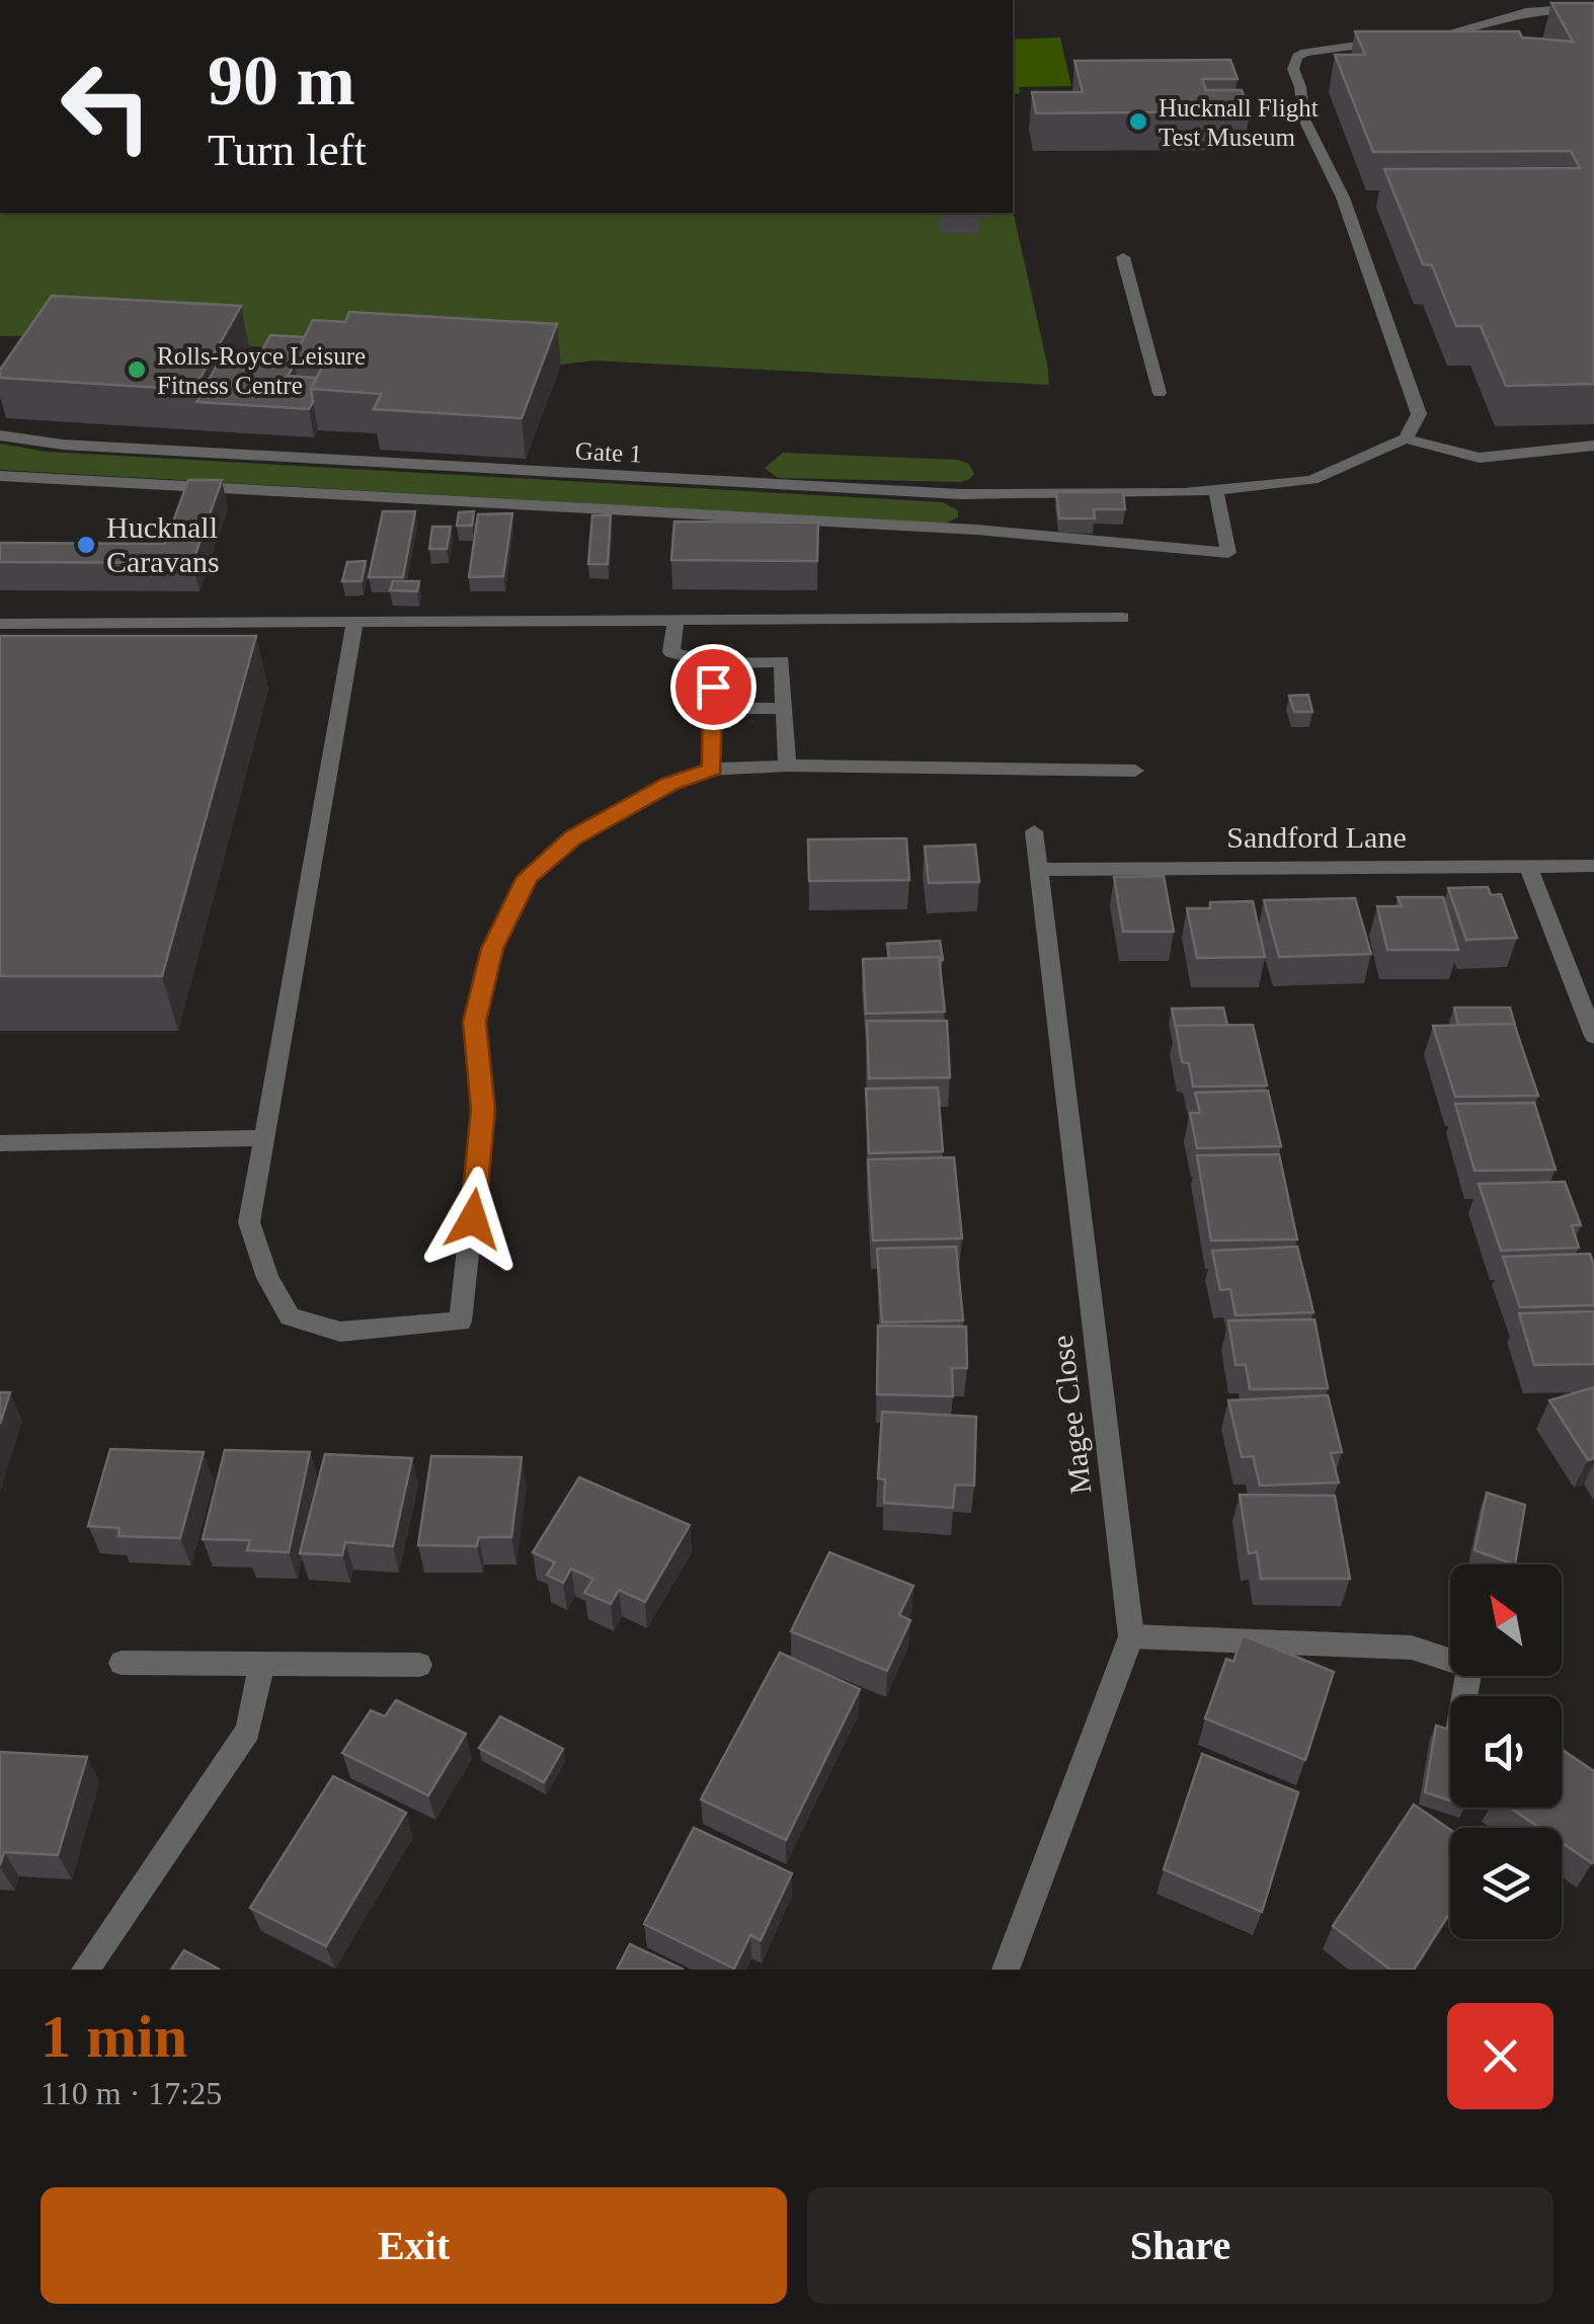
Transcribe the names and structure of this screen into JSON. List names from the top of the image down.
{
  "streets": {
    "street": ["Gate 1", "Sandford Lane", "Magee Close"]
  },
  "crossings": [
    ["Sandford Lane", "Magee Close"]
  ],
  "places": ["Hucknall Flight Test Museum", "Rolls-Royce Leisure Fitness Centre", "Hucknall Caravans"],
  "north": "top left",
  "page": {
    "turn": ["90 m", "Turn left"],
    "heading": ["1 min", "110 m · 17:25"],
    "buttons": ["Exit", "Share"]
  }
}
